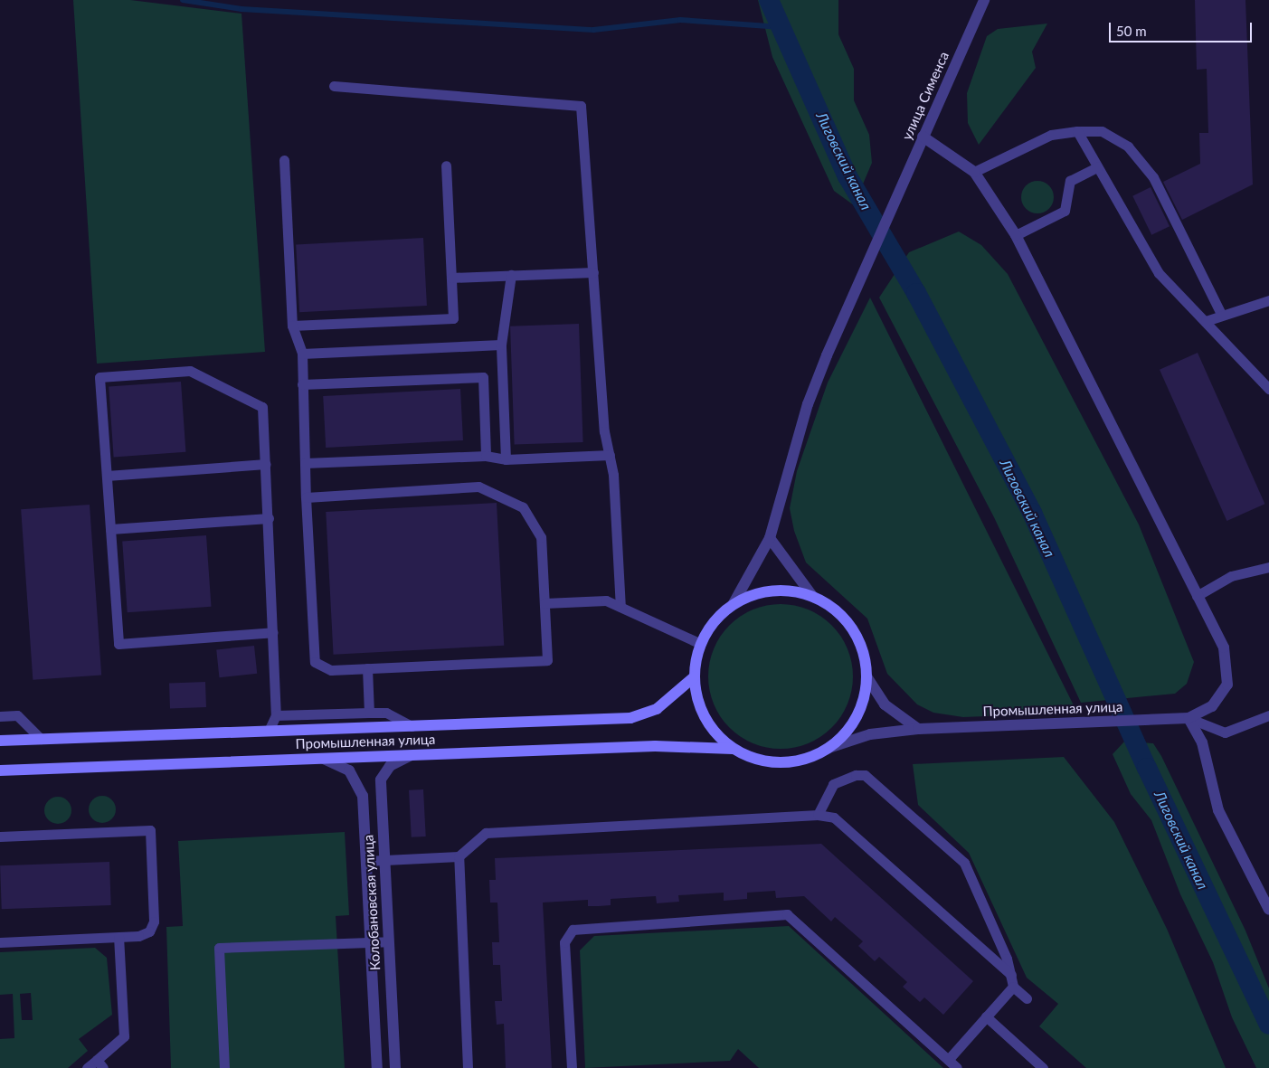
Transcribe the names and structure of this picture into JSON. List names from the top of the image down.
{
  "streets": {
    "street": ["улица Сименса", "Промышленная улица", "Колобановская улица"]
  },
  "crossings": [
    ["Промышленная улица", "Колобановская улица"]
  ],
  "water": ["Лиговский канал"],
  "scale_bar": "50 m"
}
